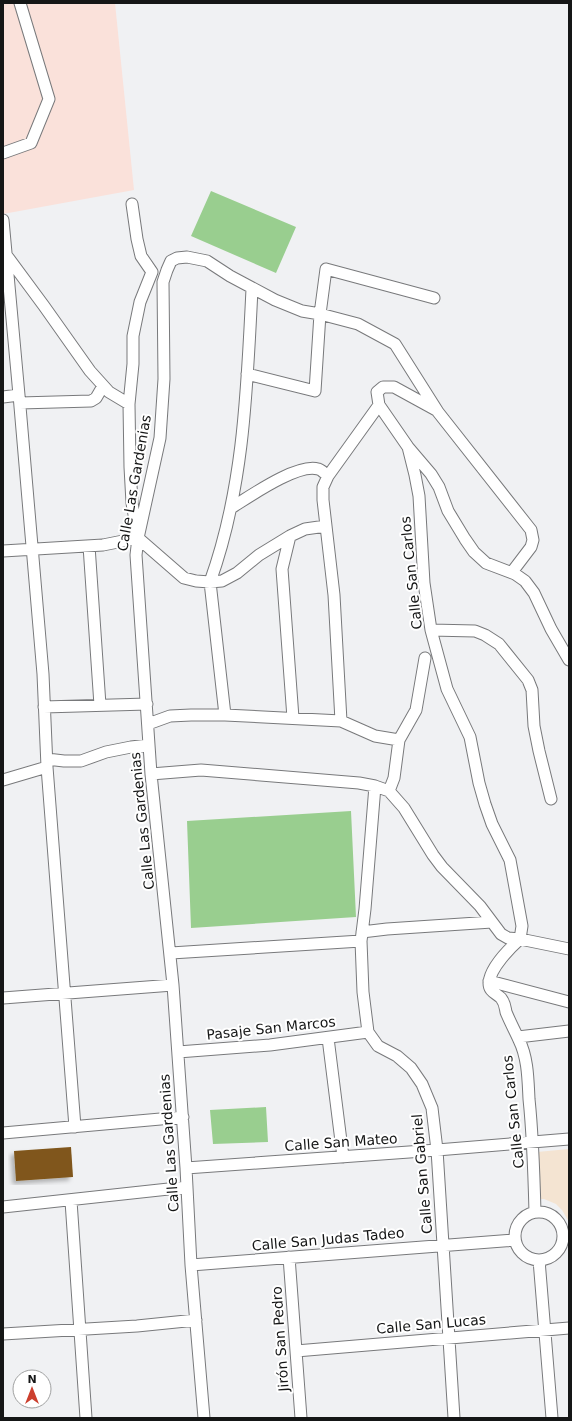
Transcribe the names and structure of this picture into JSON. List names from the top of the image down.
{
  "streets": {
    "street": [
      "Calle Las Gardenias",
      "Calle San Carlos",
      "Pasaje San Marcos",
      "Calle San Mateo",
      "Calle San Gabriel",
      "Calle San Judas Tadeo",
      "Calle San Lucas",
      "Jirón San Pedro"
    ]
  },
  "crossings": [
    ["Calle Las Gardenias", "Pasaje San Marcos"],
    ["Calle Las Gardenias", "Calle San Mateo"],
    ["Calle Las Gardenias", "Calle San Judas Tadeo"],
    ["Calle San Carlos", "Calle San Mateo"],
    ["Calle San Carlos", "Calle San Judas Tadeo"],
    ["Pasaje San Marcos", "Calle San Gabriel"],
    ["Calle San Mateo", "Calle San Gabriel"],
    ["Calle San Gabriel", "Calle San Judas Tadeo"],
    ["Calle San Gabriel", "Calle San Lucas"],
    ["Calle San Judas Tadeo", "Jirón San Pedro"],
    ["Calle San Lucas", "Jirón San Pedro"]
  ],
  "north": "top"
}
